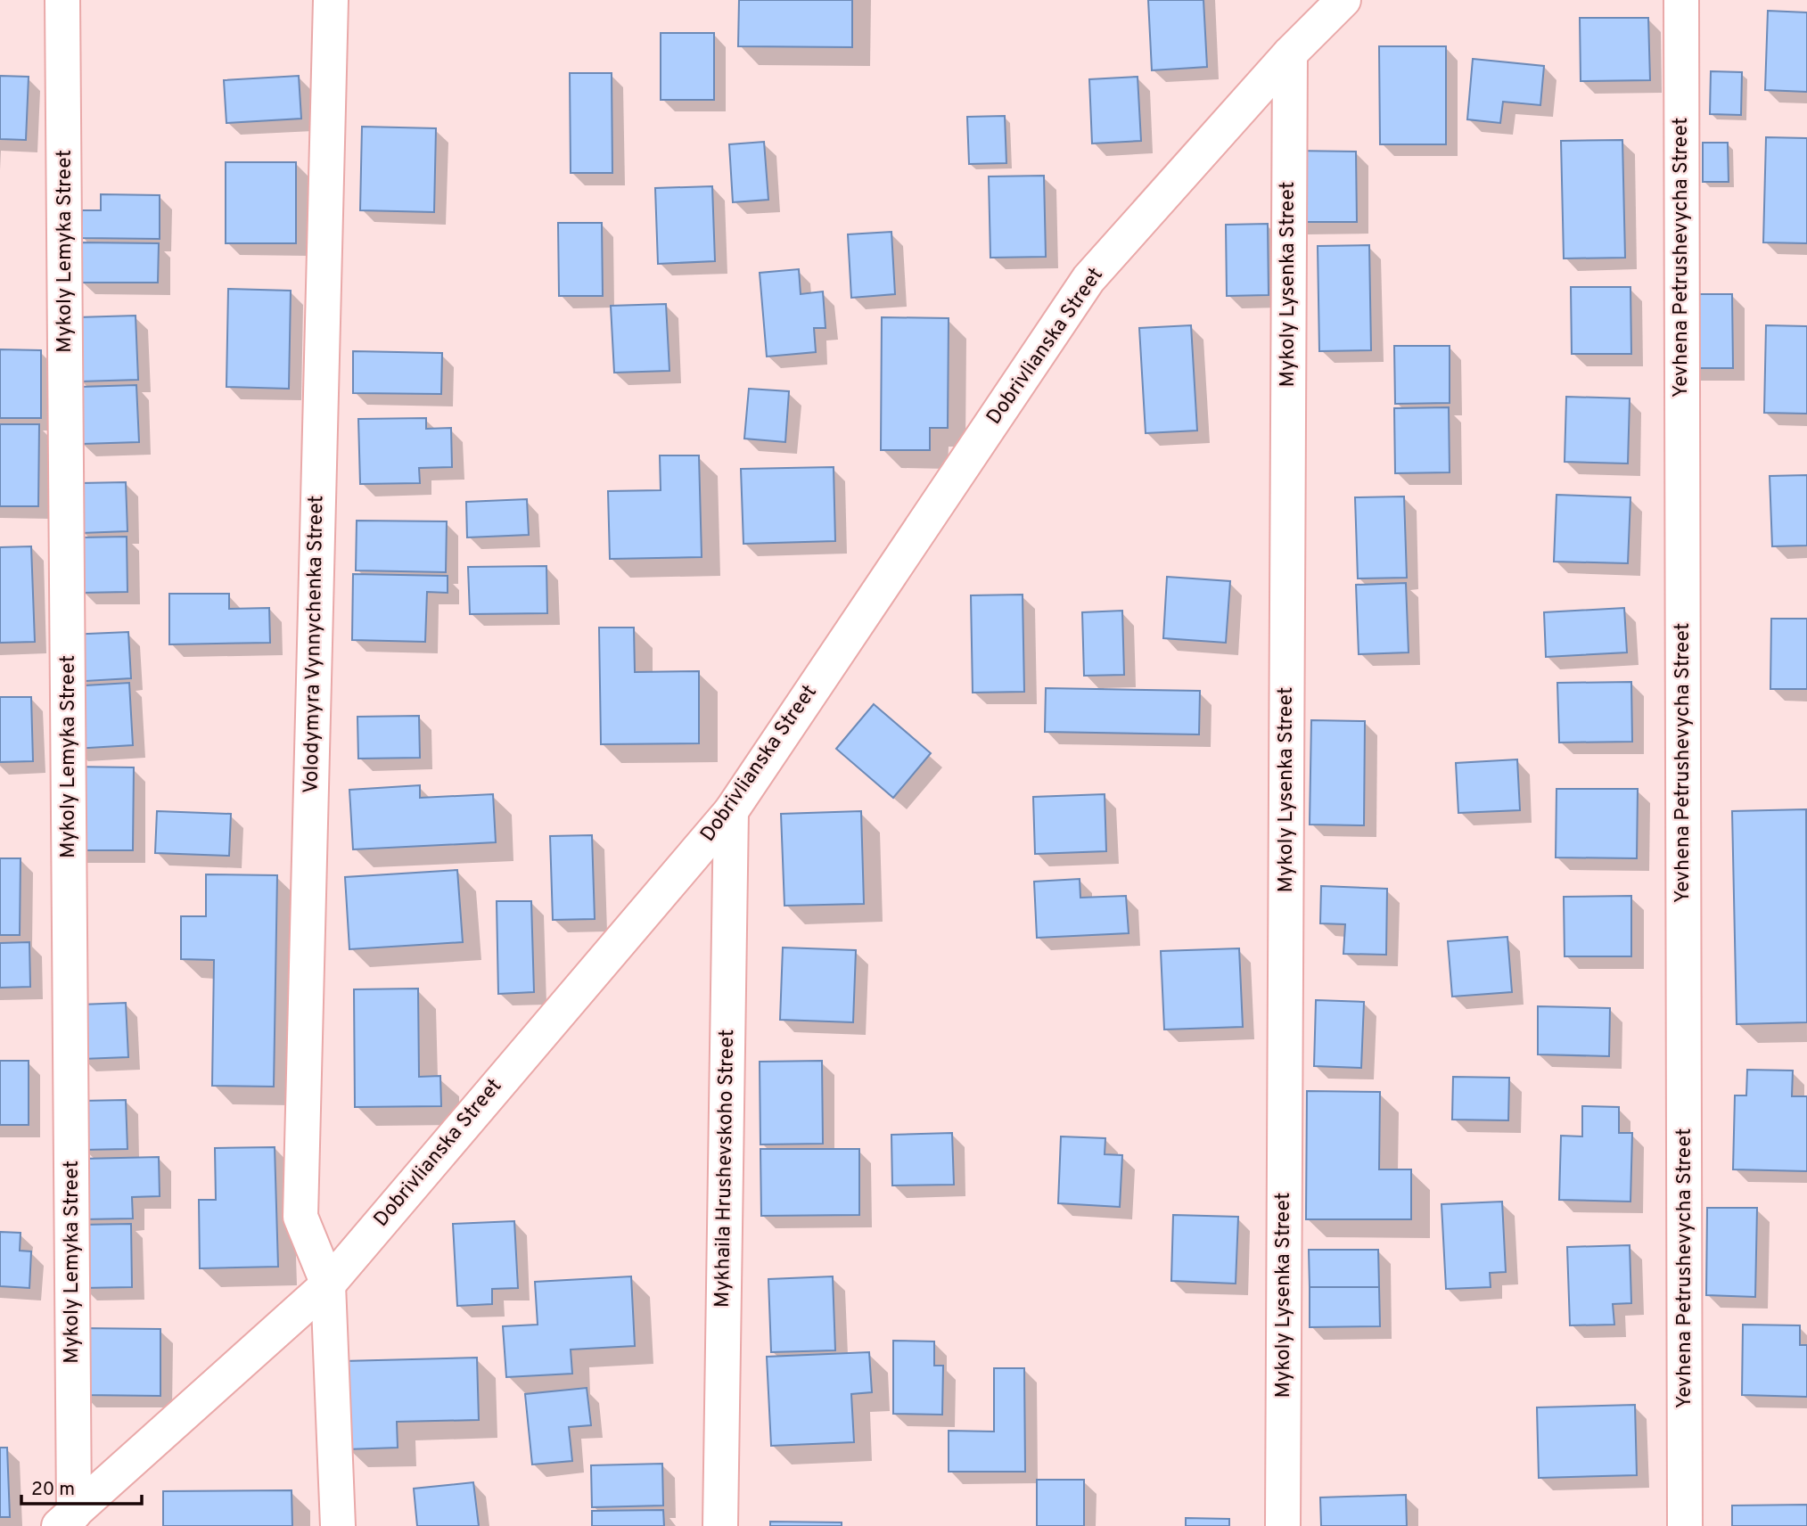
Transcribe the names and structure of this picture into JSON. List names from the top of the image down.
{
  "streets": {
    "street": [
      "Mykoly Lemyka Street",
      "Yevhena Petrushevycha Street",
      "Mykoly Lysenka Street",
      "Dobrivlianska Street",
      "Volodymyra Vynnychenka Street",
      "Mykhaila Hrushevskoho Street"
    ]
  },
  "crossings": [
    ["Mykoly Lemyka Street", "Dobrivlianska Street"],
    ["Mykoly Lysenka Street", "Dobrivlianska Street"],
    ["Dobrivlianska Street", "Volodymyra Vynnychenka Street"],
    ["Dobrivlianska Street", "Mykhaila Hrushevskoho Street"]
  ],
  "scale_bar": "20 m"
}
